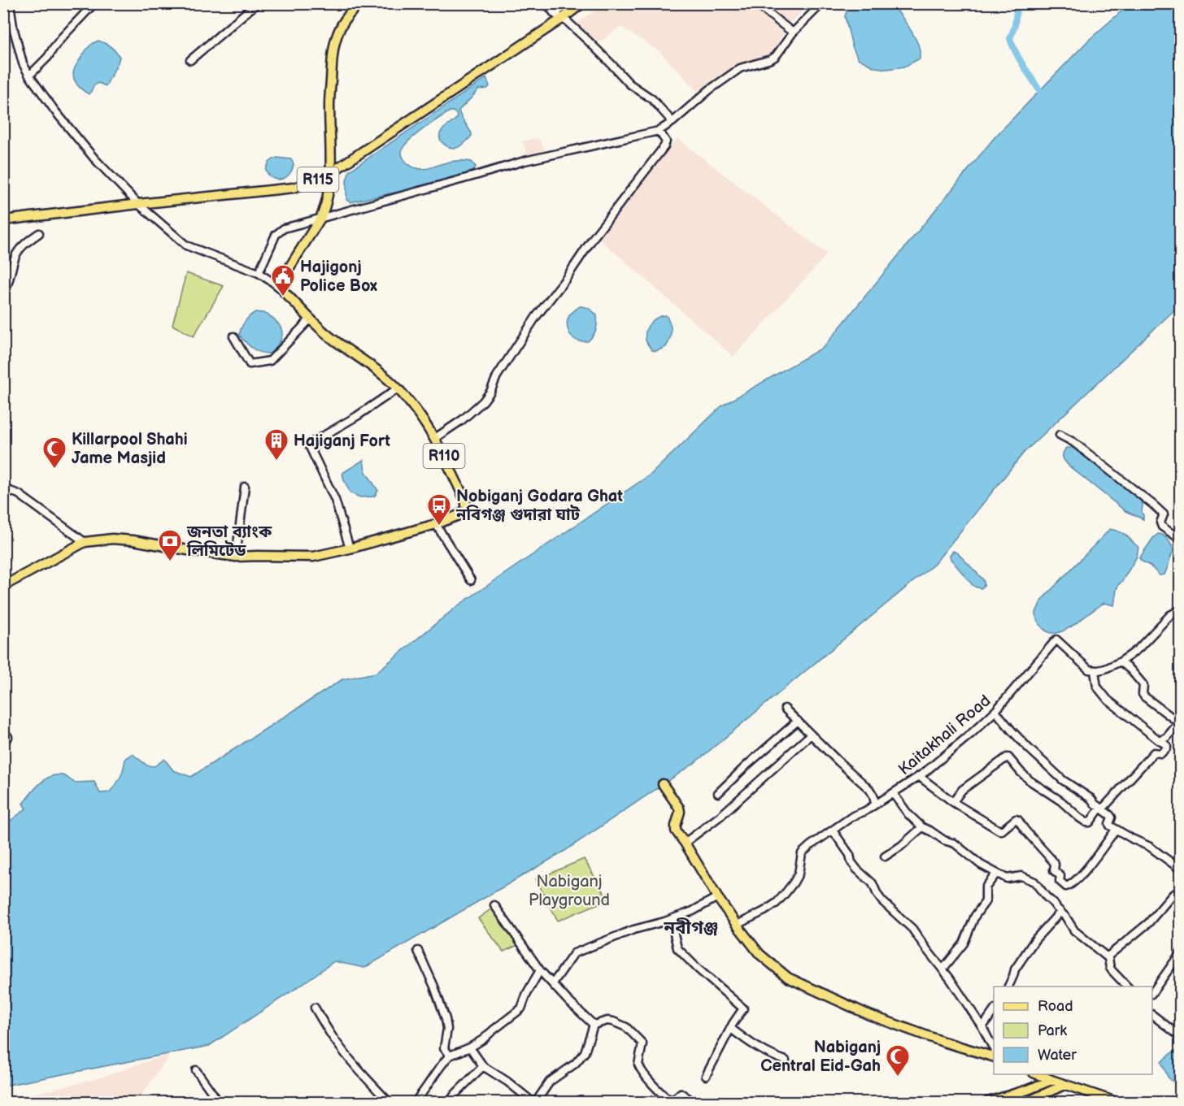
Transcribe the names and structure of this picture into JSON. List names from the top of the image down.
{
  "streets": {
    "main road": ["R115", "R110"],
    "street": ["Kaitakhali Road"]
  },
  "districts": ["নবীগঞ্জ"],
  "parks": ["Nabiganj Playground"],
  "places": {
    "public building": ["Hajigonj Police Box"],
    "building": ["Hajiganj Fort"],
    "mosque": ["Killarpool Shahi Jame Masjid", "Nabiganj Central Eid-Gah"],
    "bus stop": ["Nobiganj Godara Ghat নবিগঞ্জ গুদারা ঘাট"],
    "bank": ["জনতা ব্যাংক লিমিটেড"]
  },
  "legend": ["Road", "Park", "Water"]
}
